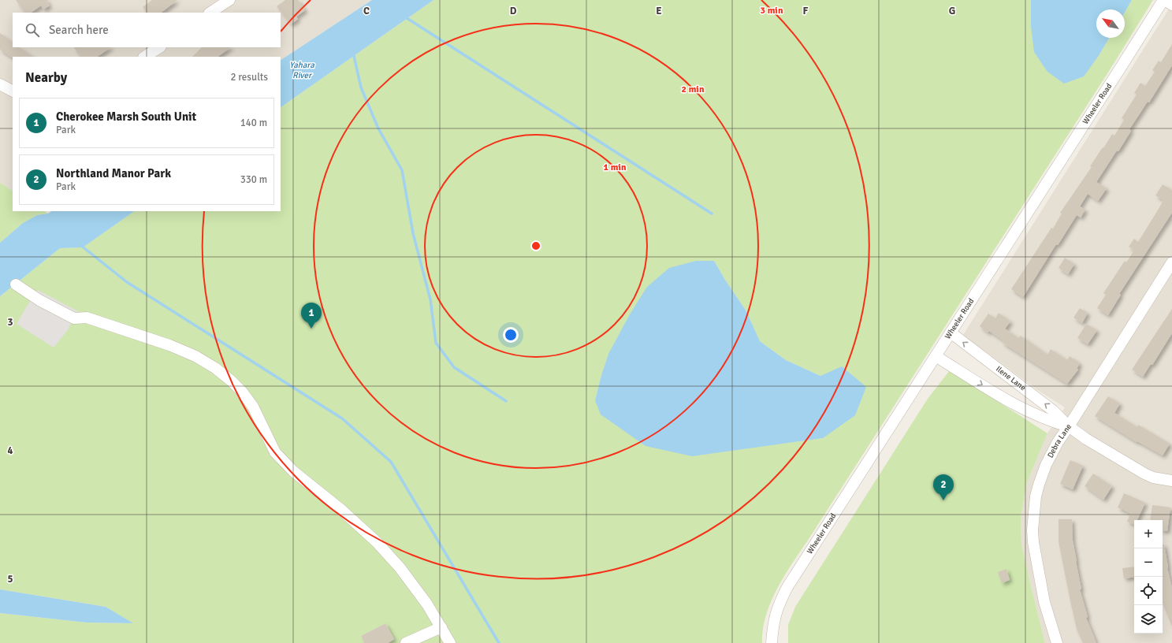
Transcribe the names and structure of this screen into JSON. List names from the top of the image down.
{
  "streets": {
    "street": ["Wheeler Road", "Ilene Lane", "Debra Lane"]
  },
  "crossings": [
    ["Wheeler Road", "Ilene Lane"],
    ["Ilene Lane", "Debra Lane"]
  ],
  "water": ["Yahara River"],
  "north": "top left",
  "page": {
    "search": "Search here",
    "heading": ["Nearby", "2 results"],
    "list": [
      {
        "mark": "1",
        "name": "Cherokee Marsh South Unit",
        "note": "Park",
        "value": "140 m"
      },
      {
        "mark": "2",
        "name": "Northland Manor Park",
        "note": "Park",
        "value": "330 m"
      }
    ],
    "pins": ["1", "2"],
    "map_buttons": ["+", "−"]
  },
  "grid": {
    "columns": [
      "C",
      "D",
      "E",
      "F",
      "G"
    ],
    "rows": ["3", "4", "5"]
  },
  "rings": ["3 min", "2 min", "1 min"]
}
